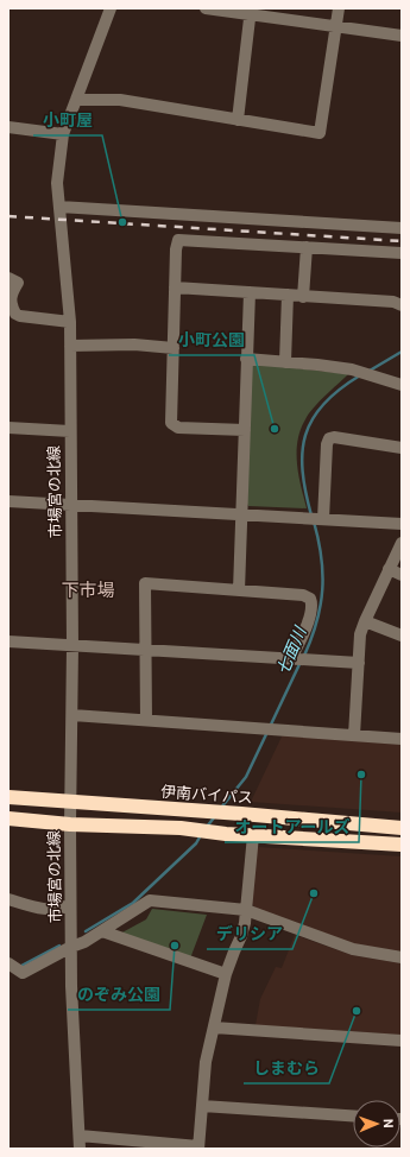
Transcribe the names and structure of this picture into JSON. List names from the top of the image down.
{
  "streets": {
    "highway": ["伊南バイパス"],
    "street": ["市場宮の北線"]
  },
  "crossings": [
    ["市場宮の北線", "伊南バイパス"]
  ],
  "districts": ["下市場"],
  "water": ["七面川"],
  "places": [
    "小町屋",
    "小町公園",
    "オートアールズ",
    "デリシア",
    "のぞみ公園",
    "しまむら"
  ],
  "north": "right"
}
